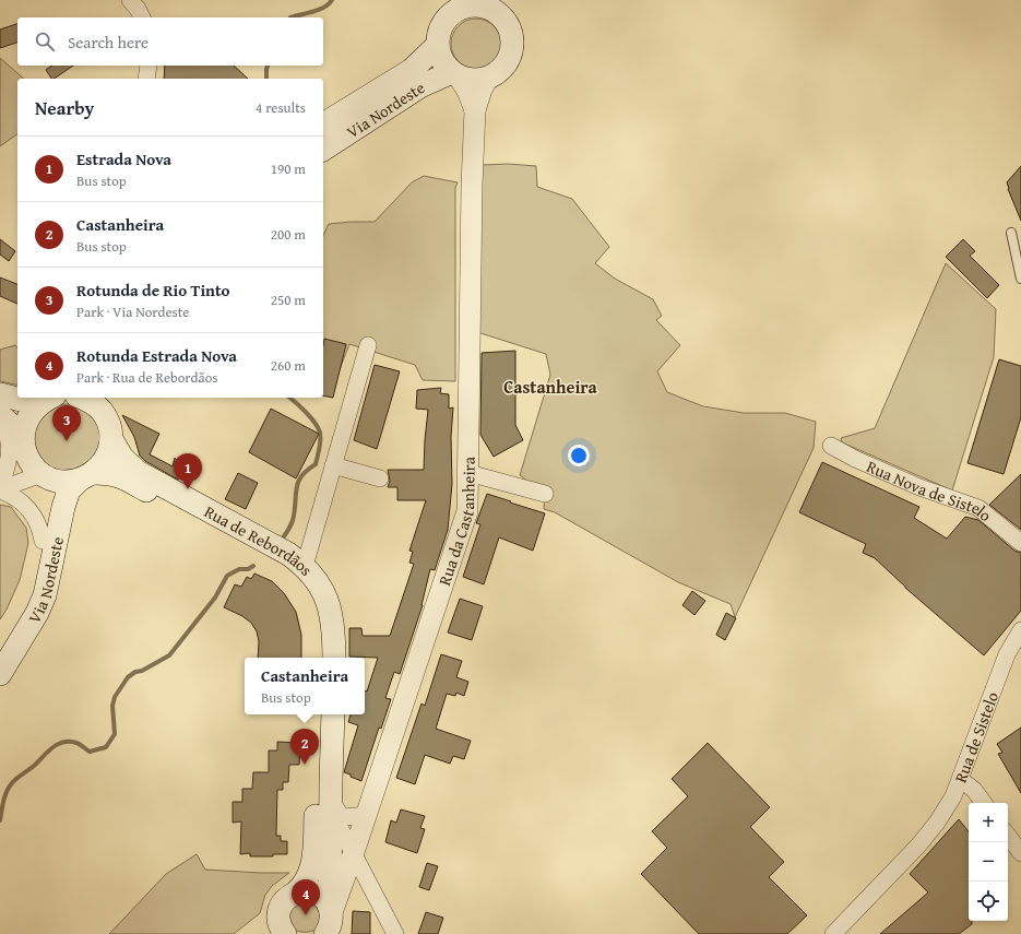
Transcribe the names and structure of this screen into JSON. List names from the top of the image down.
{
  "streets": {
    "main road": ["Via Nordeste", "Rua de Rebordãos"],
    "street": ["Rua Nova de Sistelo", "Rua da Castanheira", "Rua de Sistelo"]
  },
  "crossings": [
    ["Via Nordeste", "Rua da Castanheira"],
    ["Via Nordeste", "Rua de Rebordãos"]
  ],
  "districts": ["Castanheira"],
  "page": {
    "search": "Search here",
    "heading": ["Nearby", "4 results"],
    "list": [
      {
        "mark": "1",
        "name": "Estrada Nova",
        "note": "Bus stop",
        "value": "190 m"
      },
      {
        "mark": "2",
        "name": "Castanheira",
        "note": "Bus stop",
        "value": "200 m"
      },
      {
        "mark": "3",
        "name": "Rotunda de Rio Tinto",
        "note": "Park · Via Nordeste",
        "value": "250 m"
      },
      {
        "mark": "4",
        "name": "Rotunda Estrada Nova",
        "note": "Park · Rua de Rebordãos",
        "value": "260 m"
      }
    ],
    "pins": [
      "3",
      "1",
      "2",
      "4"
    ],
    "popup": ["Castanheira", "Bus stop"],
    "map_buttons": ["+", "−"]
  }
}
